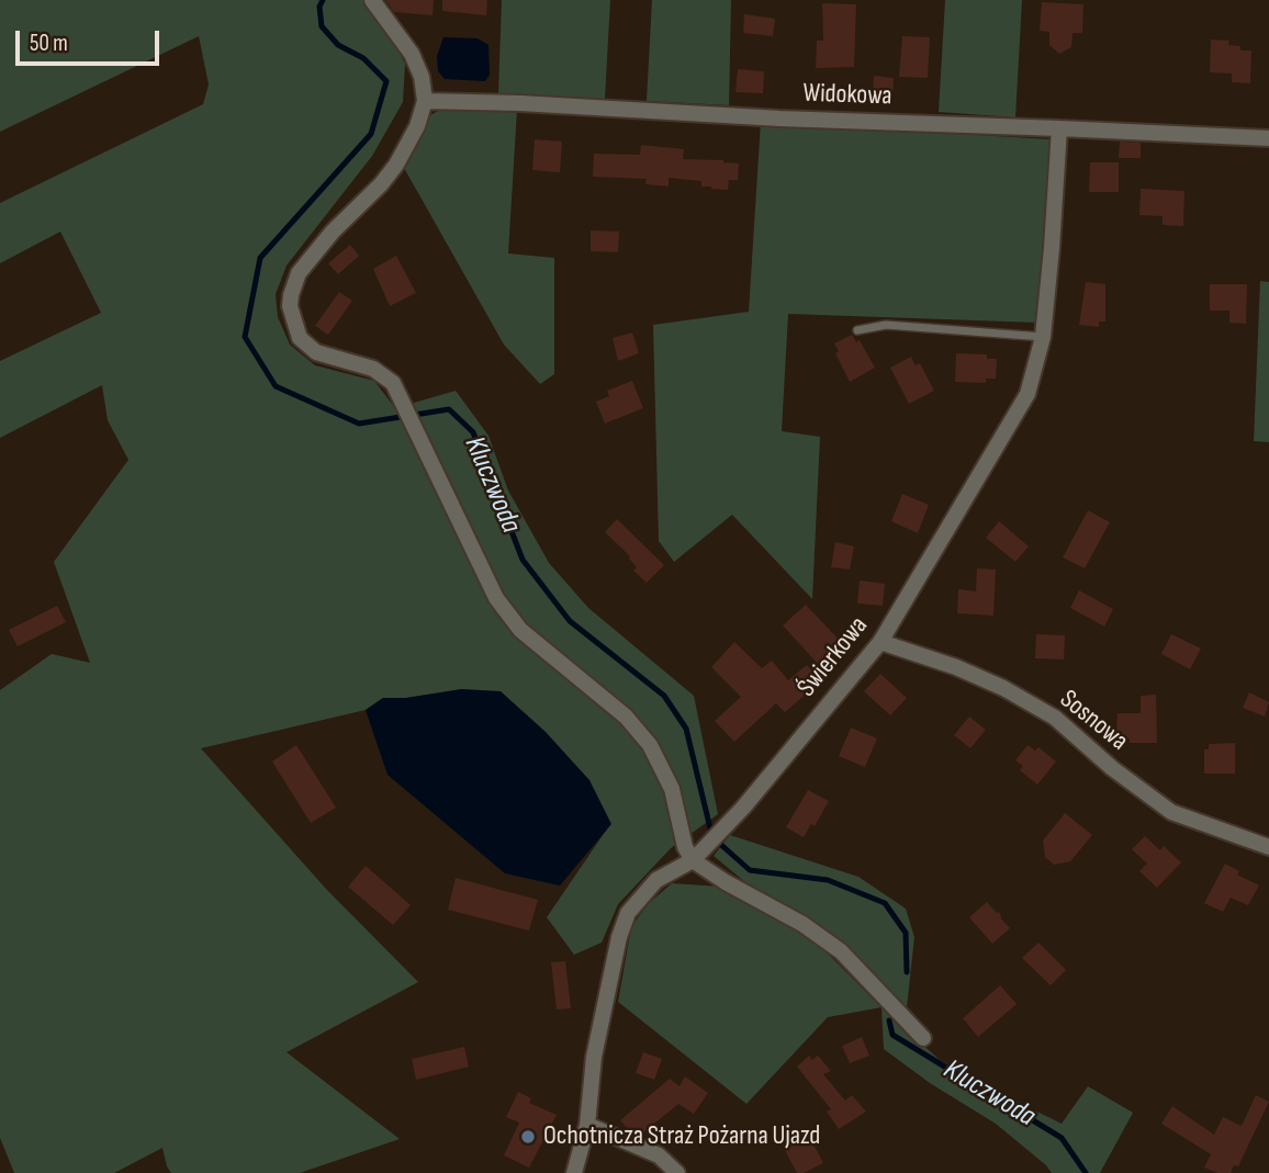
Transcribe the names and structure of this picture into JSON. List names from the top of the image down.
{
  "streets": {
    "street": ["Widokowa", "Świerkowa", "Sosnowa"]
  },
  "crossings": [
    ["Widokowa", "Świerkowa"],
    ["Świerkowa", "Sosnowa"]
  ],
  "water": ["Kluczwoda"],
  "places": ["Ochotnicza Straż Pożarna Ujazd"],
  "scale_bar": "50 m"
}
